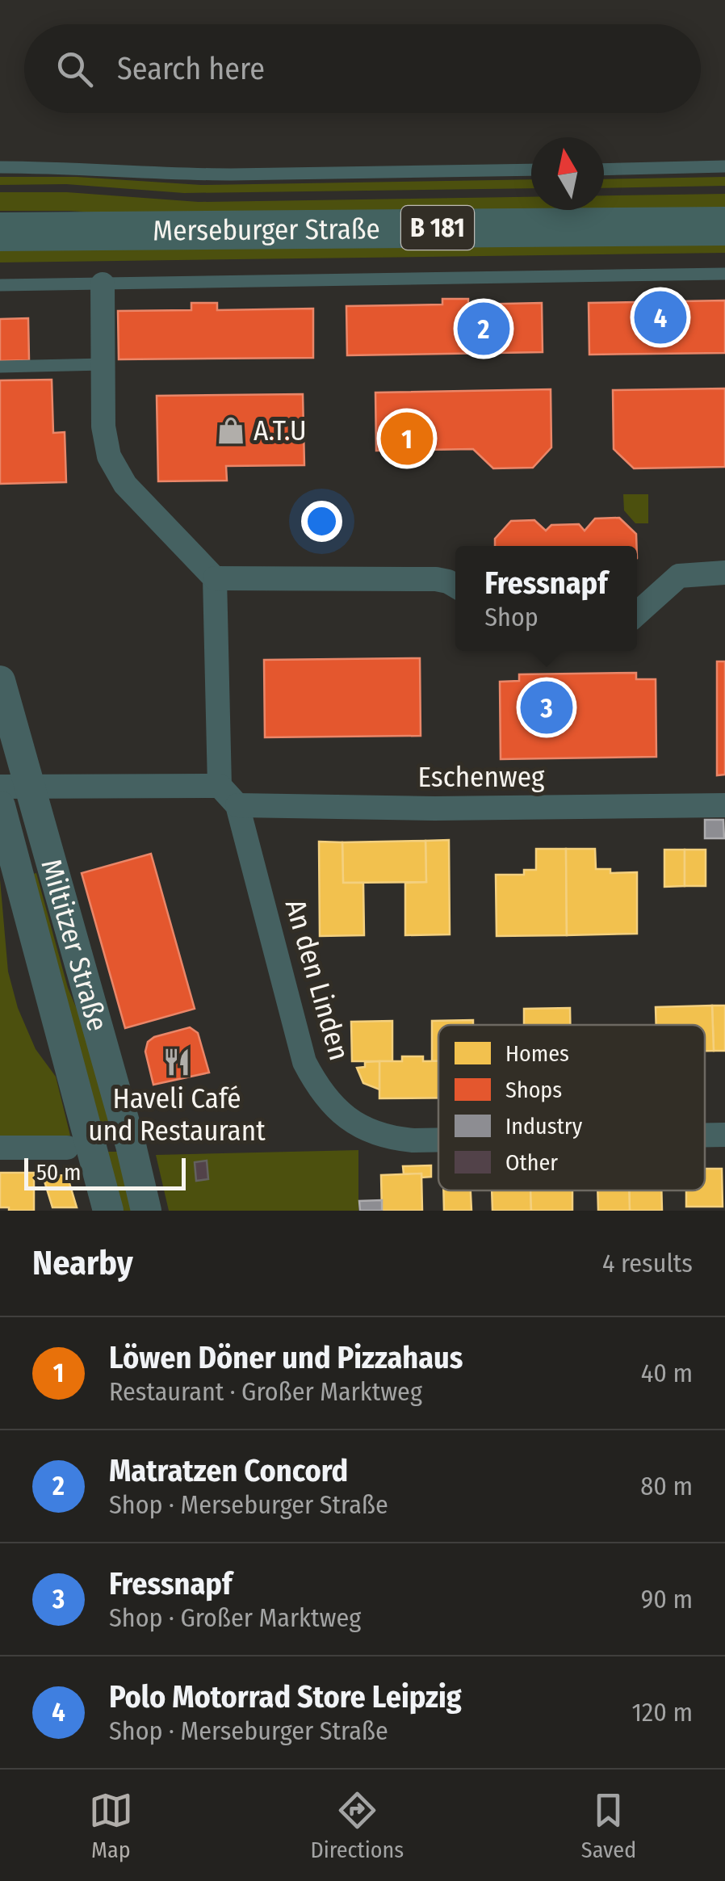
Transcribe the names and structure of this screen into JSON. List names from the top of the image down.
{
  "streets": {
    "main road": ["B 181", "Merseburger Straße"],
    "street": ["Eschenweg", "Miltitzer Straße", "An den Linden"]
  },
  "crossings": [
    ["Eschenweg", "An den Linden"]
  ],
  "places": {
    "shop": ["A.T.U"],
    "restaurant": ["Haveli Café und Restaurant"]
  },
  "legend": [
    "Homes",
    "Shops",
    "Industry",
    "Other"
  ],
  "scale_bar": "50 m",
  "north": "top",
  "page": {
    "search": "Search here",
    "pins": [
      "4",
      "2",
      "1",
      "3"
    ],
    "popup": ["Fressnapf", "Shop"],
    "scale": "50 m",
    "heading": ["Nearby", "4 results"],
    "list": [
      {
        "mark": "1",
        "name": "Löwen Döner und Pizzahaus",
        "note": "Restaurant · Großer Marktweg",
        "value": "40 m"
      },
      {
        "mark": "2",
        "name": "Matratzen Concord",
        "note": "Shop · Merseburger Straße",
        "value": "80 m"
      },
      {
        "mark": "3",
        "name": "Fressnapf",
        "note": "Shop · Großer Marktweg",
        "value": "90 m"
      },
      {
        "mark": "4",
        "name": "Polo Motorrad Store Leipzig",
        "note": "Shop · Merseburger Straße",
        "value": "120 m"
      }
    ],
    "nav": ["Map", "Directions", "Saved"]
  }
}
